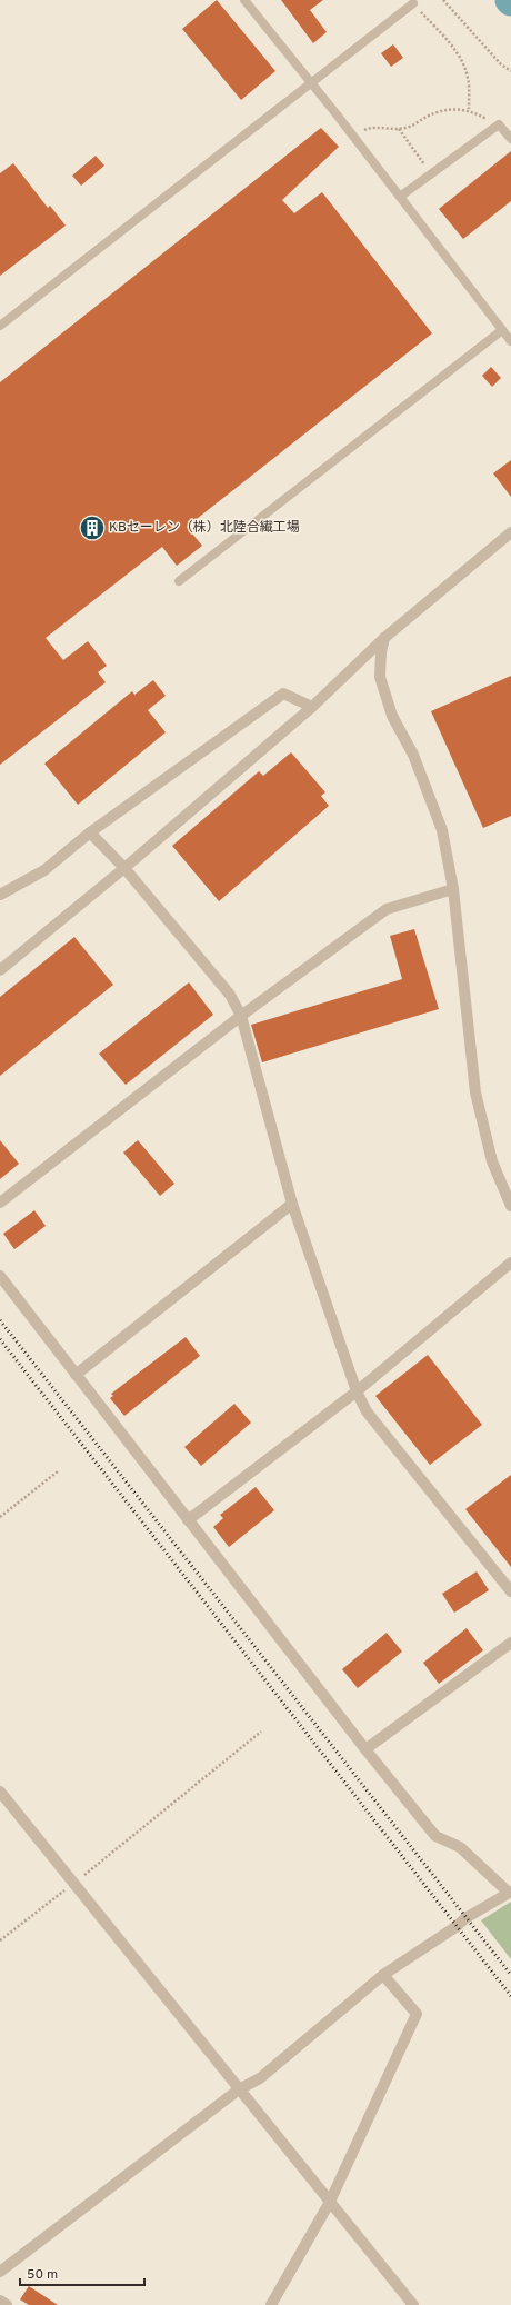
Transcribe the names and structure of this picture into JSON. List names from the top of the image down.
{
  "places": {
    "building": ["KBセーレン（株）北陸合繊工場"]
  },
  "scale_bar": "50 m"
}
